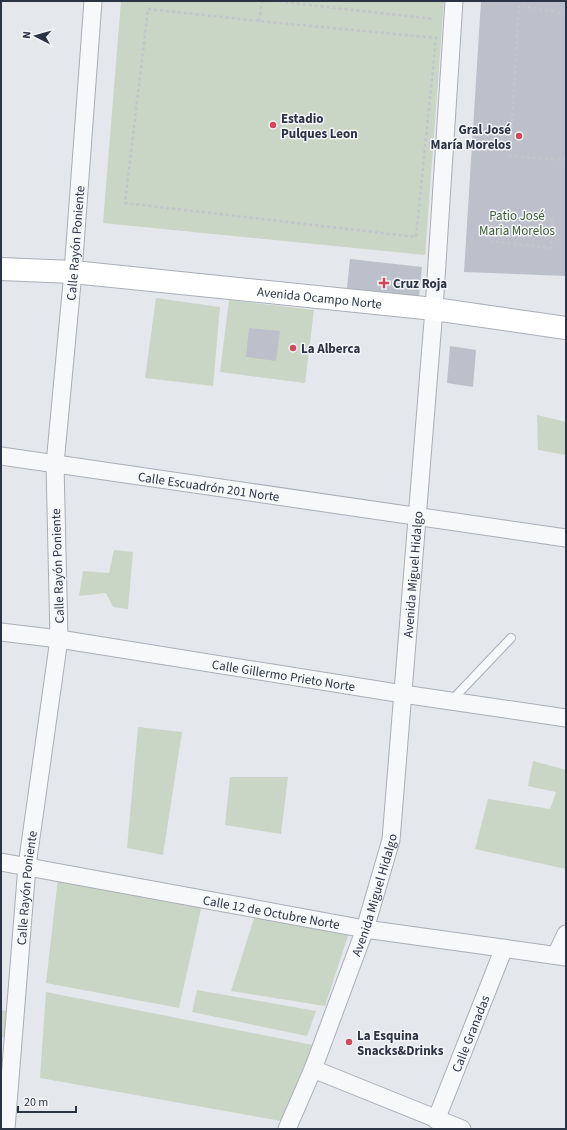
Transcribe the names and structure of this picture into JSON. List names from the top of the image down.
{
  "streets": {
    "street": [
      "Calle Rayón Poniente",
      "Avenida Ocampo Norte",
      "Calle Escuadrón 201 Norte",
      "Avenida Miguel Hidalgo",
      "Calle Gillermo Prieto Norte",
      "Calle 12 de Octubre Norte",
      "Calle Granadas"
    ]
  },
  "crossings": [
    ["Calle Rayón Poniente", "Avenida Ocampo Norte"],
    ["Calle Rayón Poniente", "Calle Escuadrón 201 Norte"],
    ["Calle Rayón Poniente", "Calle Gillermo Prieto Norte"],
    ["Calle Rayón Poniente", "Calle 12 de Octubre Norte"],
    ["Avenida Ocampo Norte", "Avenida Miguel Hidalgo"],
    ["Calle Escuadrón 201 Norte", "Avenida Miguel Hidalgo"],
    ["Avenida Miguel Hidalgo", "Calle Gillermo Prieto Norte"],
    ["Avenida Miguel Hidalgo", "Calle 12 de Octubre Norte"],
    ["Calle 12 de Octubre Norte", "Calle Granadas"]
  ],
  "parks": ["Patio José Maria Morelos"],
  "places": {
    "other": [
      "Estadio Pulques Leon",
      "Gral José María Morelos",
      "La Alberca",
      "La Esquina Snacks&Drinks"
    ],
    "health": ["Cruz Roja"]
  },
  "scale_bar": "20 m",
  "north": "left"
}
